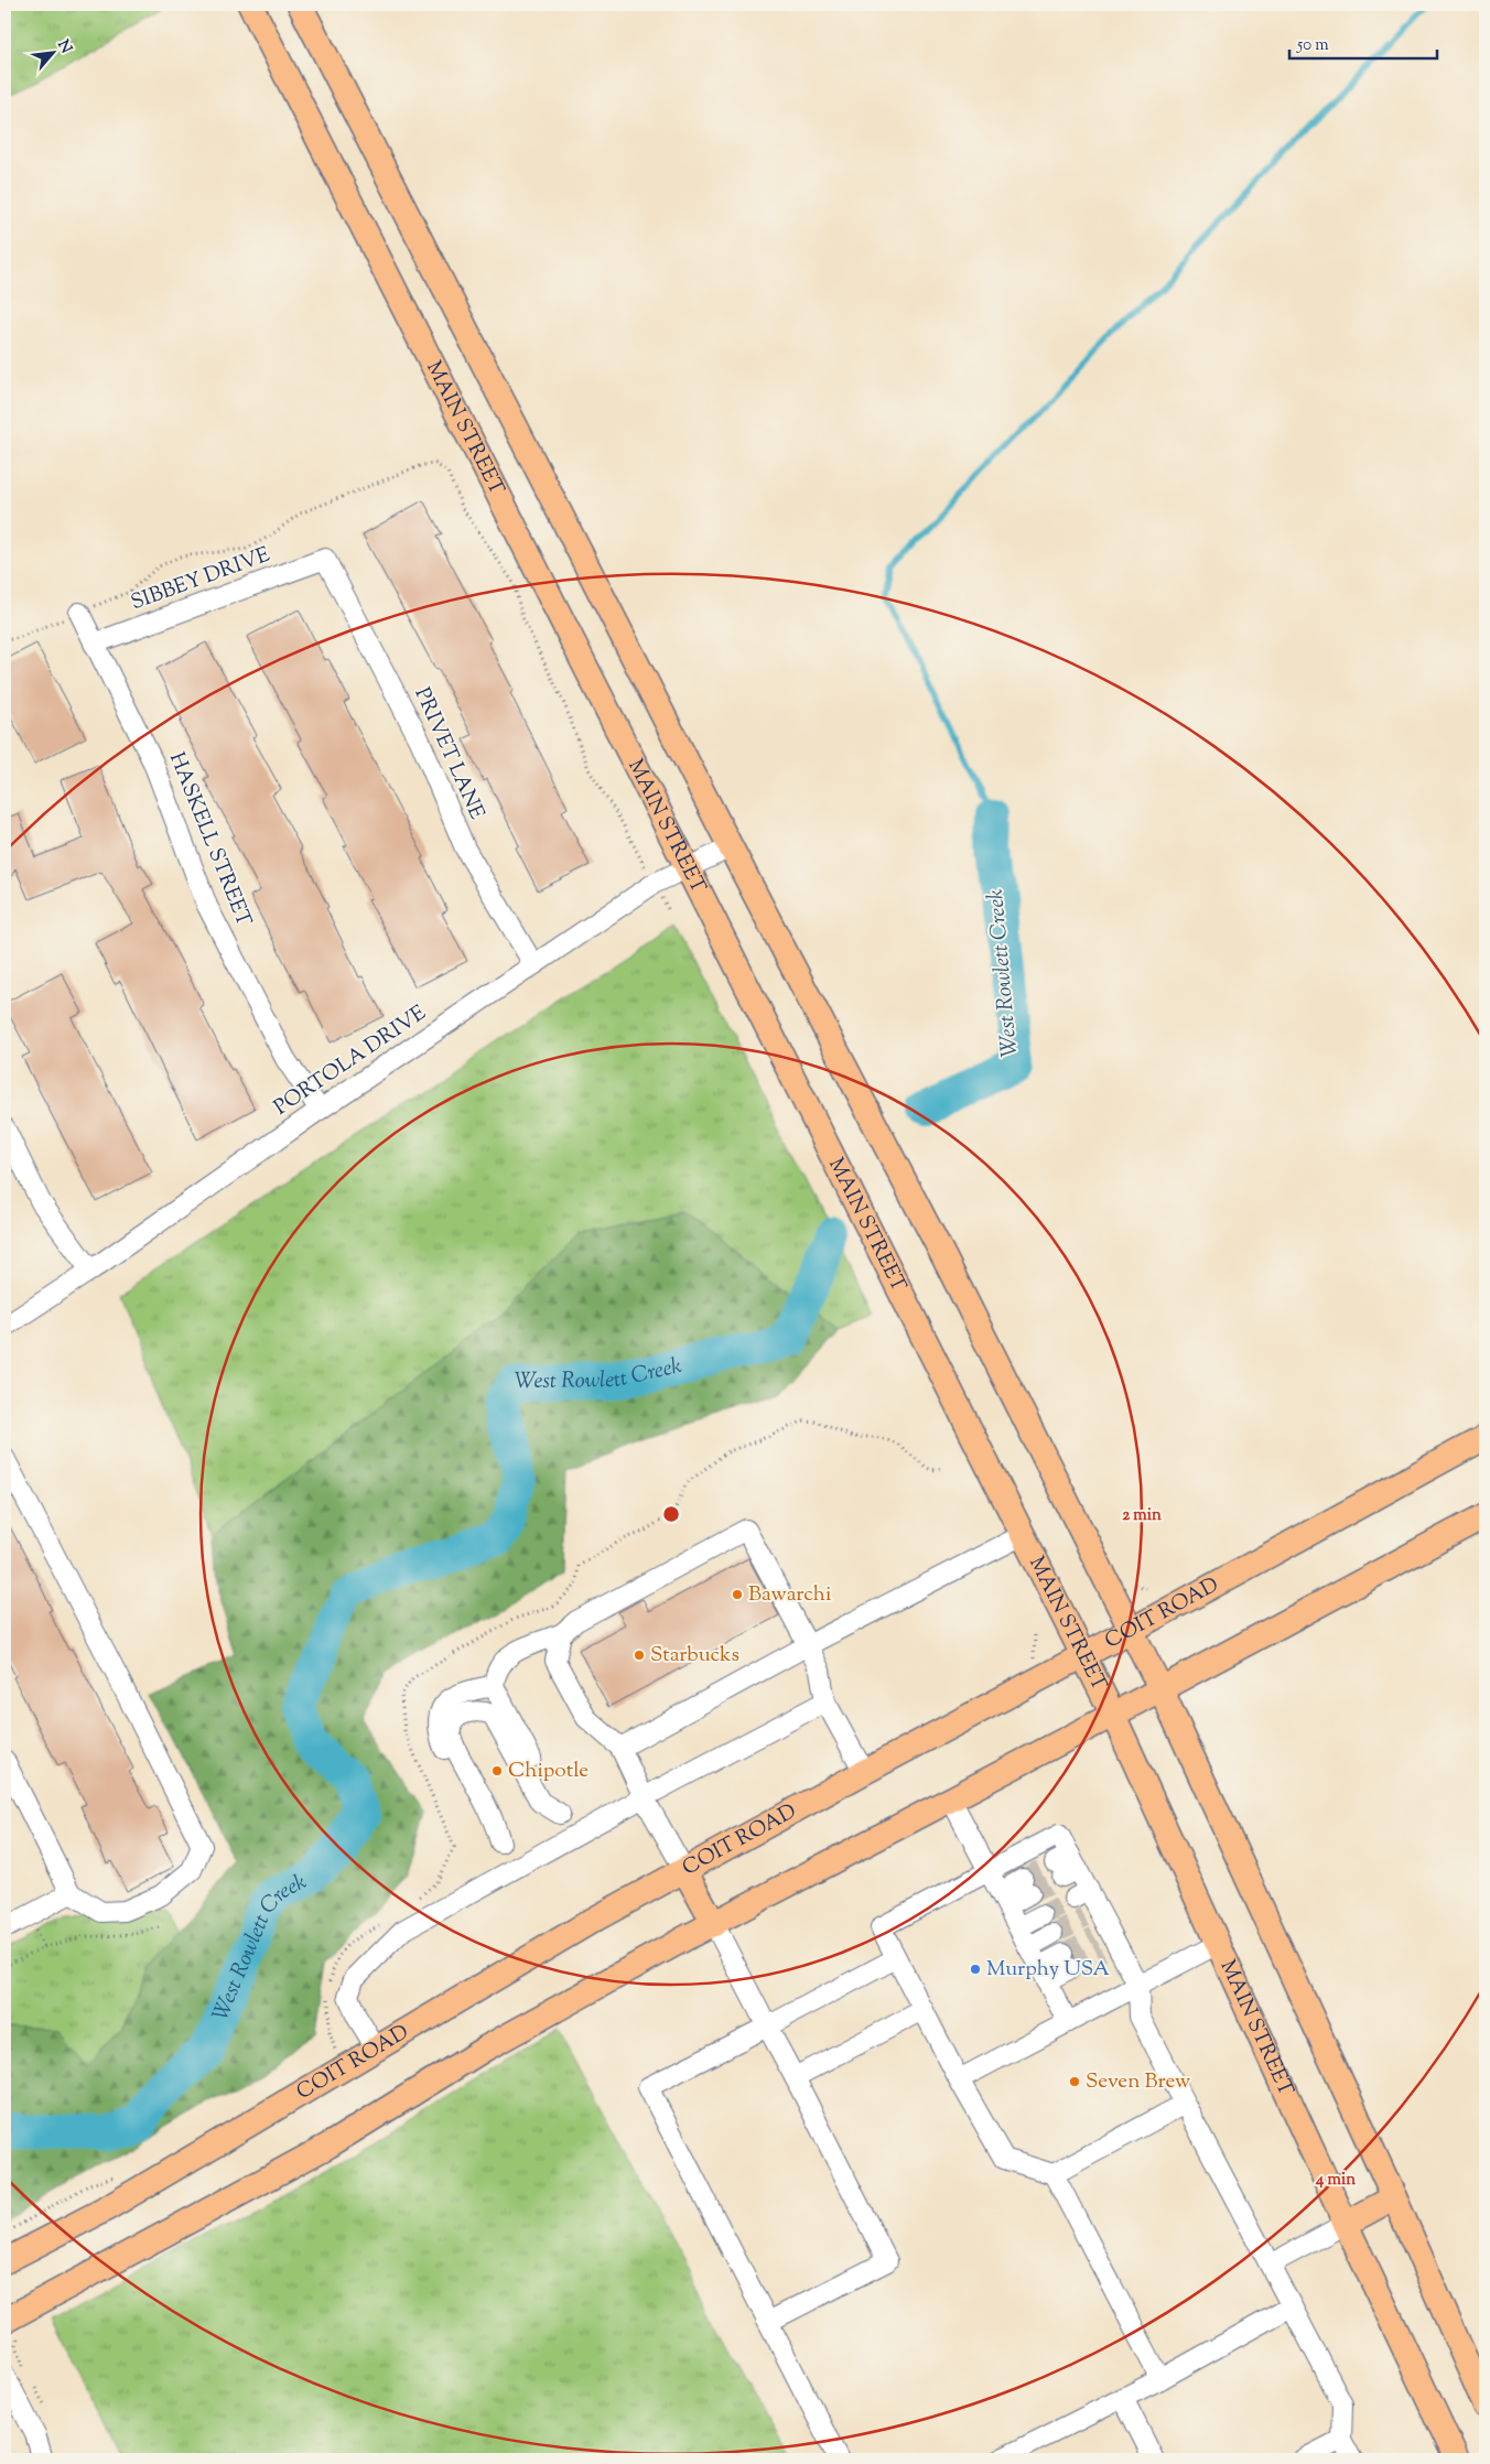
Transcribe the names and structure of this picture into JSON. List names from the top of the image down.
{
  "streets": {
    "main road": ["MAIN STREET", "COIT ROAD"],
    "street": [
      "SIBBEY DRIVE",
      "PRIVET LANE",
      "HASKELL STREET",
      "PORTOLA DRIVE"
    ]
  },
  "crossings": [
    ["MAIN STREET", "PORTOLA DRIVE"],
    ["MAIN STREET", "COIT ROAD"],
    ["SIBBEY DRIVE", "PRIVET LANE"],
    ["SIBBEY DRIVE", "HASKELL STREET"],
    ["PRIVET LANE", "PORTOLA DRIVE"],
    ["HASKELL STREET", "PORTOLA DRIVE"]
  ],
  "water": ["West Rowlett Creek"],
  "places": [
    "Bawarchi",
    "Starbucks",
    "Chipotle",
    "Murphy USA",
    "Seven Brew"
  ],
  "scale_bar": "50 m",
  "north": "top right",
  "rings": ["2 min", "4 min"]
}
